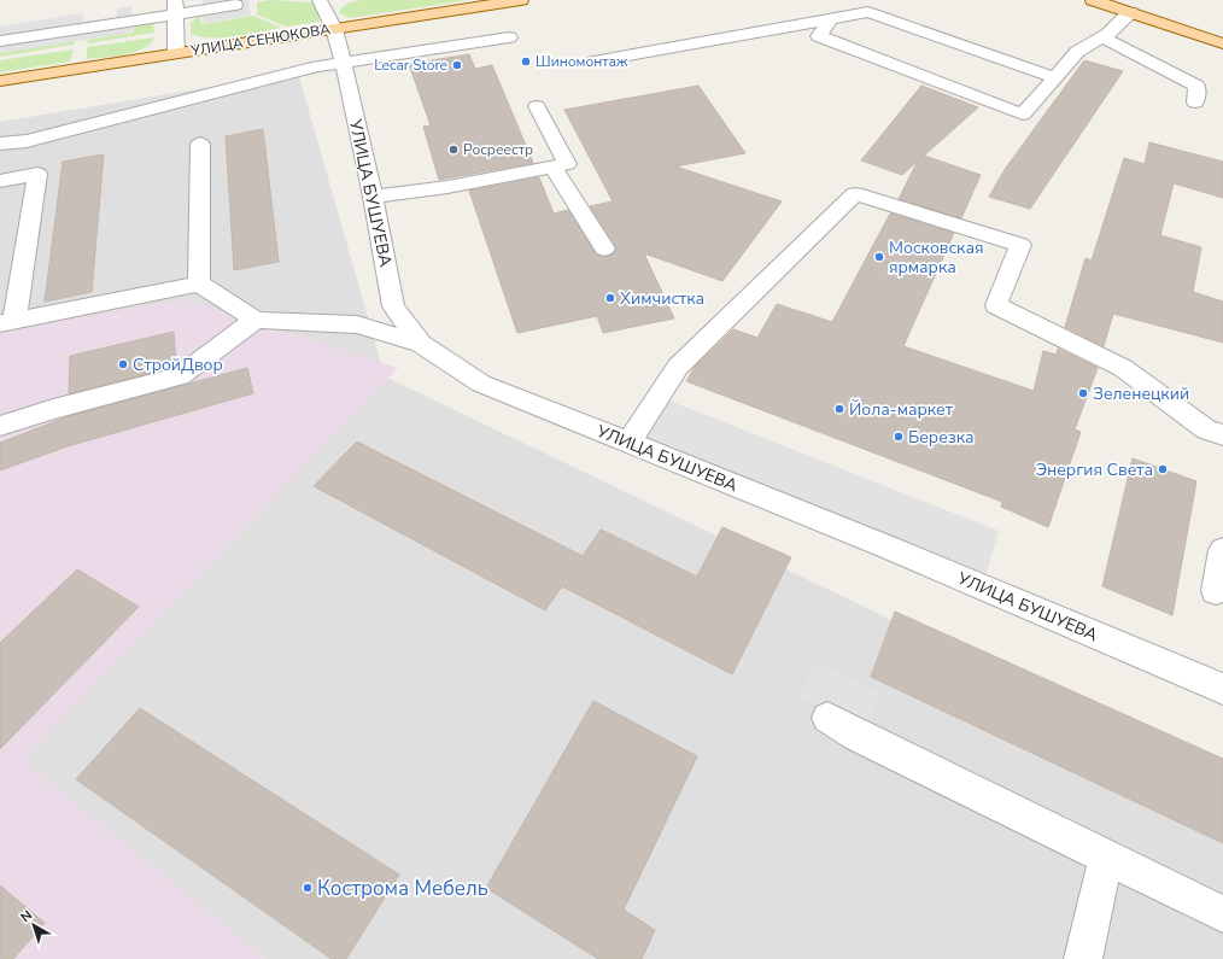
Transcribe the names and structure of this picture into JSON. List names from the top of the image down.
{
  "streets": {
    "main road": ["УЛИЦА СЕНЮКОВА"],
    "street": ["УЛИЦА БУШУЕВА"]
  },
  "crossings": [
    ["УЛИЦА СЕНЮКОВА", "УЛИЦА БУШУЕВА"]
  ],
  "places": [
    "Шиномонтаж",
    "Lecar Store",
    "Росреестр",
    "Московская ярмарка",
    "Химчистка",
    "СтройДвор",
    "Зеленецкий",
    "Йола-маркет",
    "Березка",
    "Энергия Света",
    "Кострома Мебель"
  ],
  "north": "top left"
}
